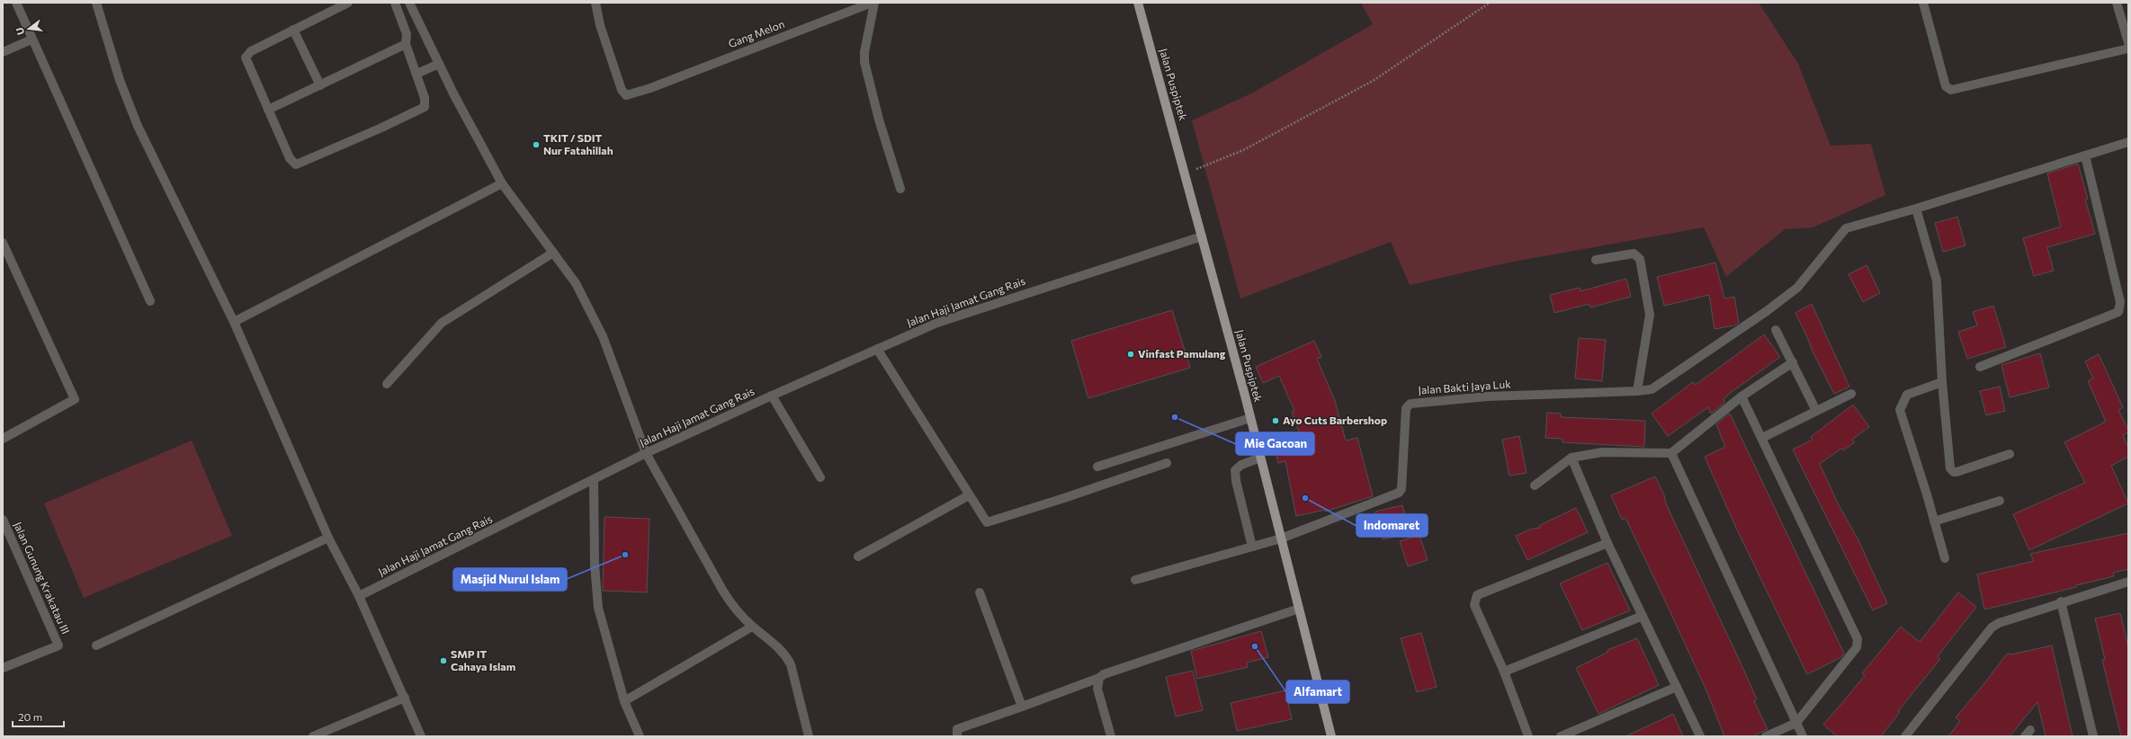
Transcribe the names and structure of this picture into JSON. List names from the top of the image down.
{
  "streets": {
    "main road": ["Jalan Puspiptek"],
    "street": [
      "Gang Melon",
      "Jalan Haji Jamat Gang Rais",
      "Jalan Bakti Jaya Luk",
      "Jalan Gunung Krakatau III"
    ]
  },
  "crossings": [
    ["Jalan Puspiptek", "Jalan Haji Jamat Gang Rais"],
    ["Jalan Puspiptek", "Jalan Bakti Jaya Luk"]
  ],
  "places": [
    "TKIT / SDIT Nur Fatahillah",
    "Vinfast Pamulang",
    "Mie Gacoan",
    "Ayo Cuts Barbershop",
    "Indomaret",
    "Masjid Nurul Islam",
    "Alfamart",
    "SMP IT Cahaya Islam"
  ],
  "scale_bar": "20 m",
  "north": "left"
}
